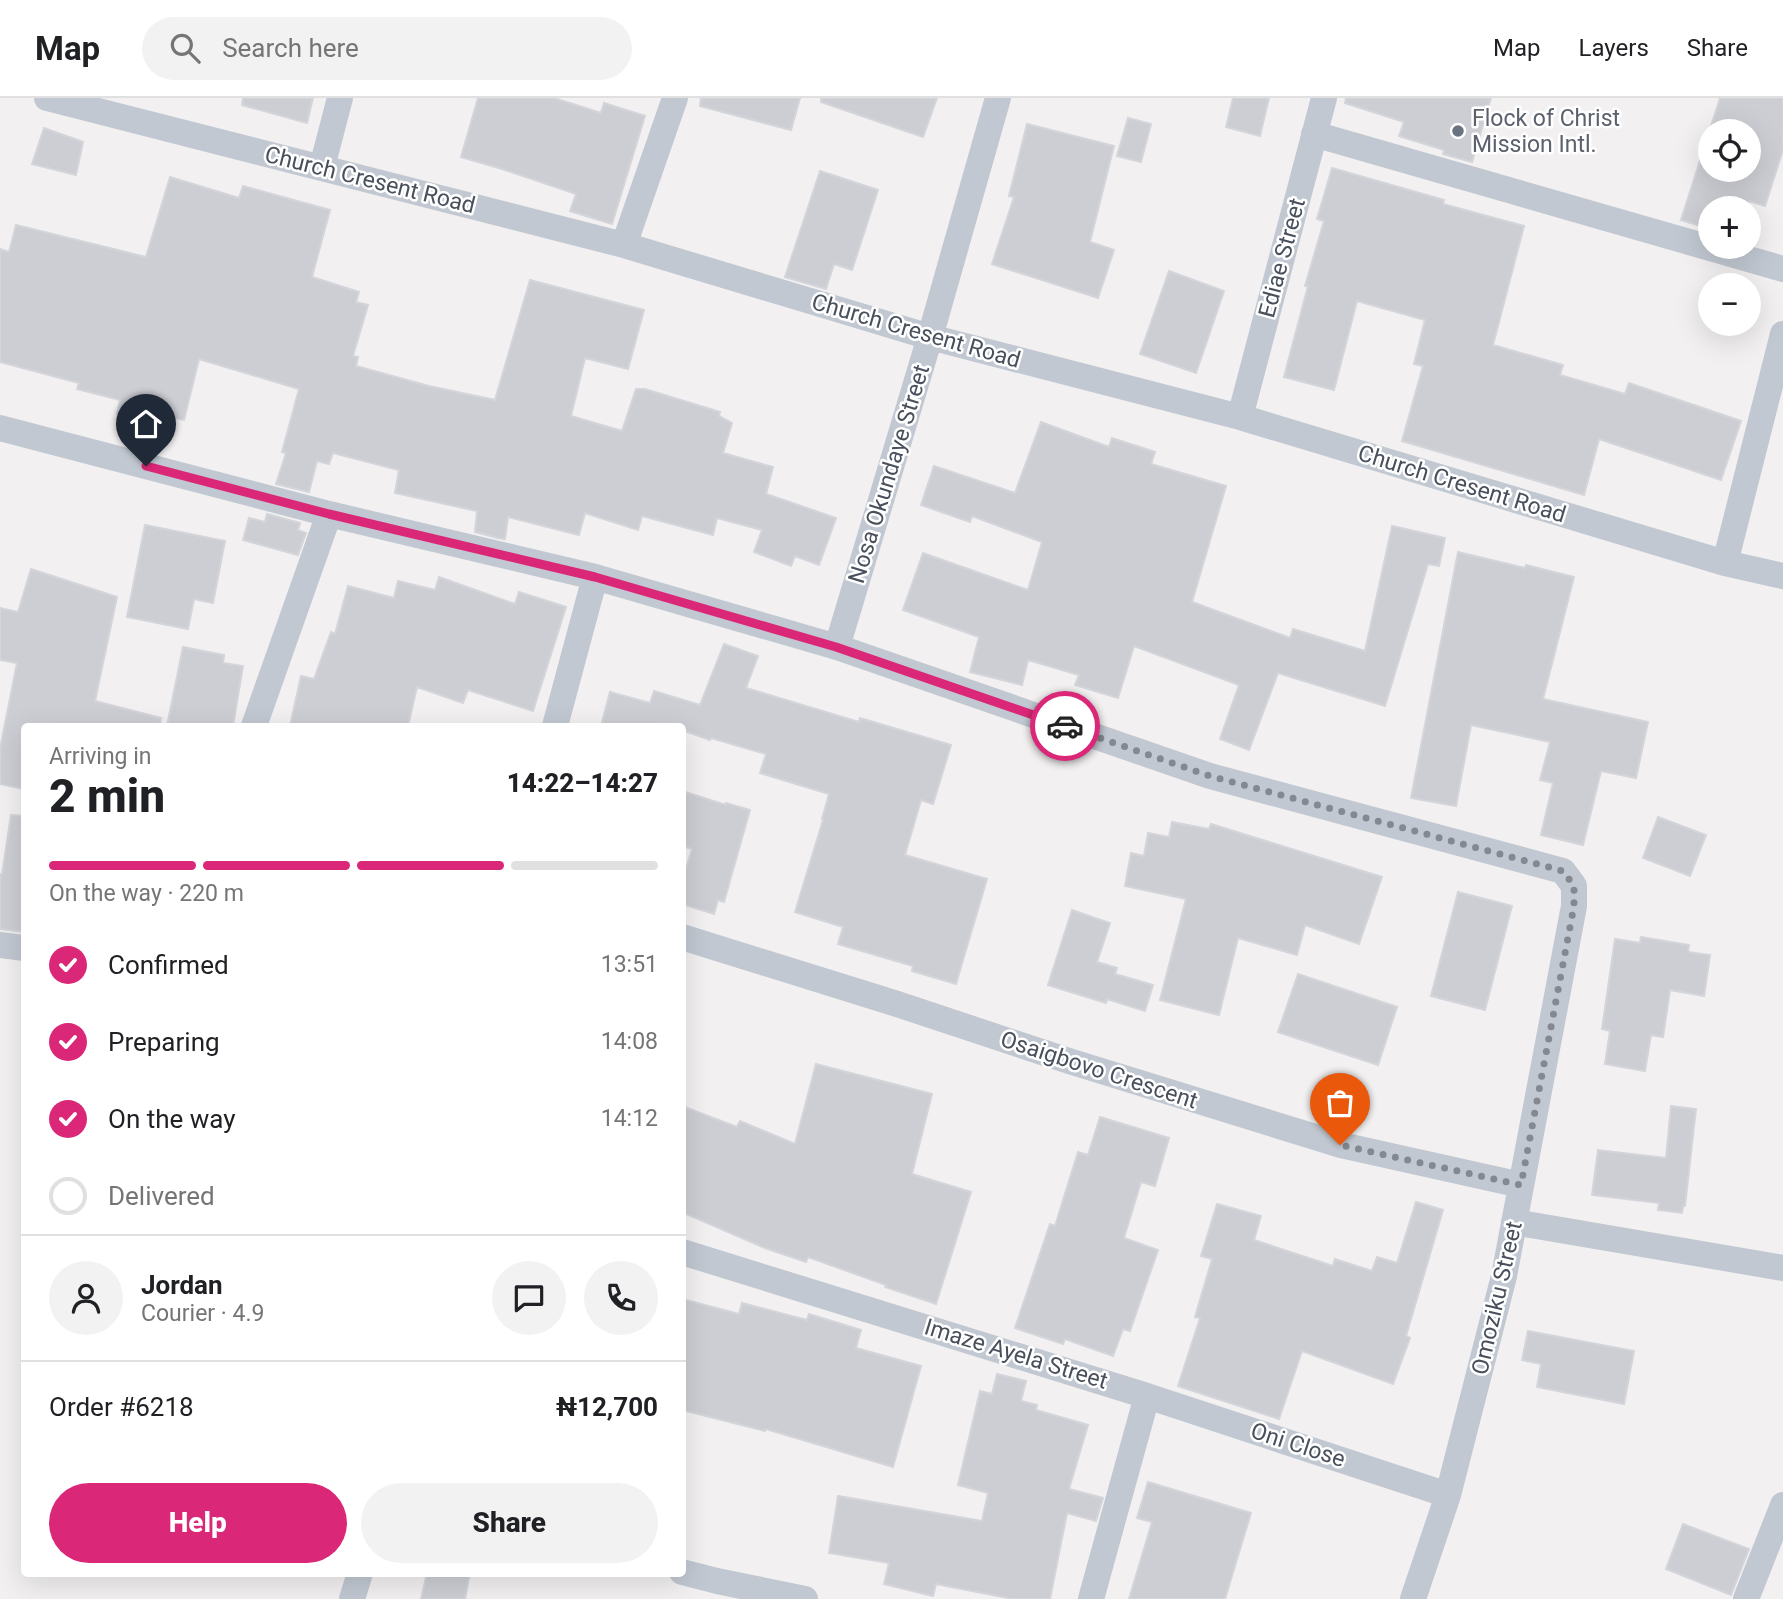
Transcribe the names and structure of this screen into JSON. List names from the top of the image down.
{
  "streets": {
    "street": [
      "Church Cresent Road",
      "Ediae Street",
      "Nosa Okundaye Street",
      "Osaigbovo Crescent",
      "Omoziku Street",
      "Imaze Ayela Street",
      "Oni Close"
    ]
  },
  "crossings": [
    ["Church Cresent Road", "Ediae Street"],
    ["Church Cresent Road", "Nosa Okundaye Street"],
    ["Nosa Okundaye Street", "Omoziku Street"],
    ["Osaigbovo Crescent", "Omoziku Street"],
    ["Omoziku Street", "Oni Close"],
    ["Imaze Ayela Street", "Oni Close"]
  ],
  "places": ["Flock of Christ Mission Intl."],
  "page": {
    "header": "Map",
    "search": "Search here",
    "nav": ["Map", "Layers", "Share"],
    "map_buttons": ["+", "−"],
    "heading": ["2 min", "Arriving in", "14:22–14:27"],
    "panel": [
      "Jordan",
      "Courier · 4.9",
      "Order #6218",
      "₦12,700"
    ],
    "bar": "On the way · 220 m",
    "list": [
      ["Confirmed", "13:51"],
      ["Preparing", "14:08"],
      ["On the way", "14:12"],
      "Delivered"
    ],
    "buttons": ["Help", "Share"]
  }
}
